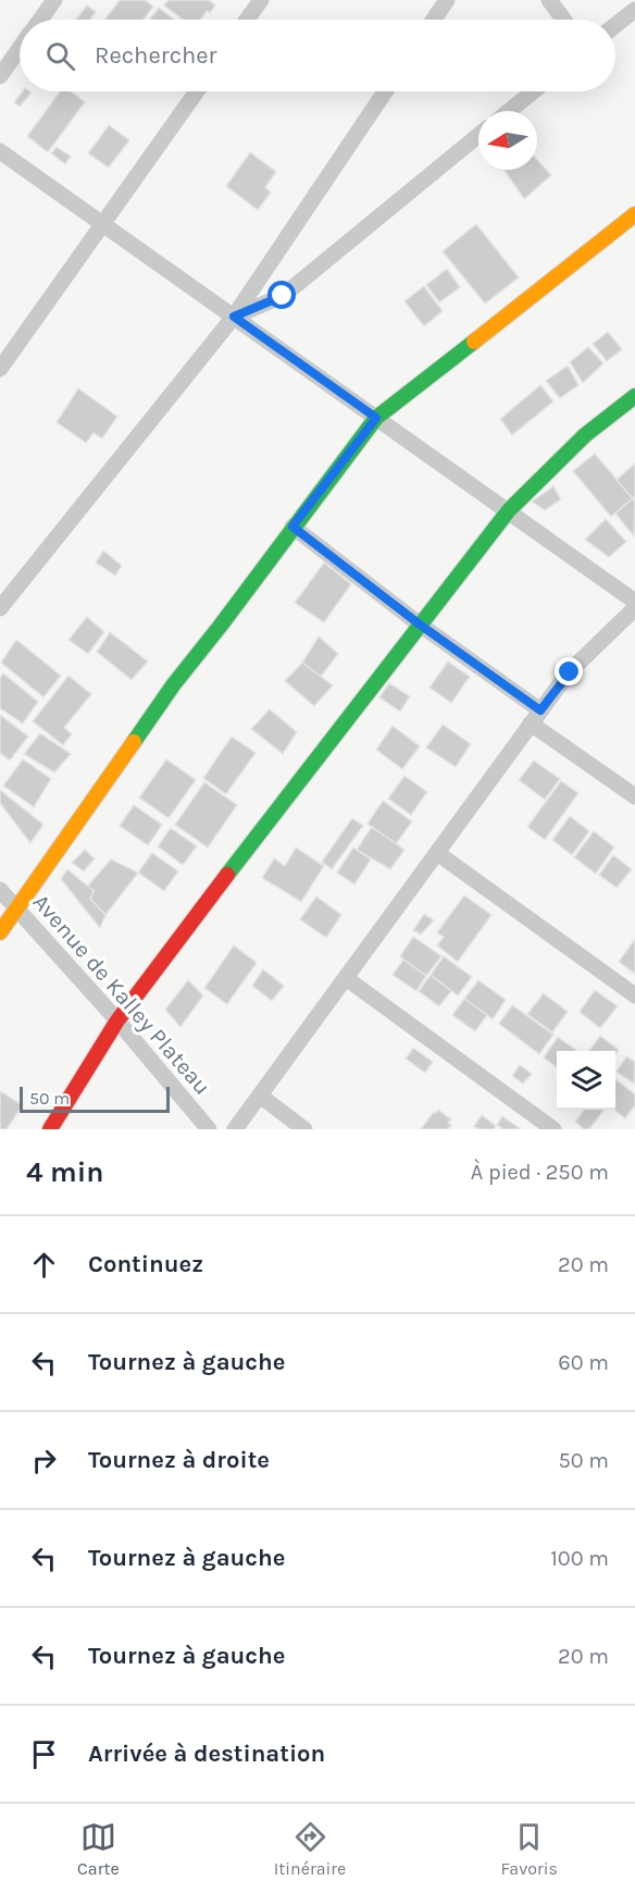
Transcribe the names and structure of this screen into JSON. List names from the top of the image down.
{
  "streets": {
    "street": ["Avenue de Kalley Plateau"]
  },
  "scale_bar": "50 m",
  "north": "left",
  "page": {
    "search": "Rechercher",
    "scale": "50 m",
    "heading": ["4 min", "À pied · 250 m"],
    "list": [
      ["Continuez", "20 m"],
      ["Tournez à gauche", "60 m"],
      ["Tournez à droite", "50 m"],
      ["Tournez à gauche", "100 m"],
      ["Tournez à gauche", "20 m"],
      "Arrivée à destination"
    ],
    "nav": ["Carte", "Itinéraire", "Favoris"]
  }
}
